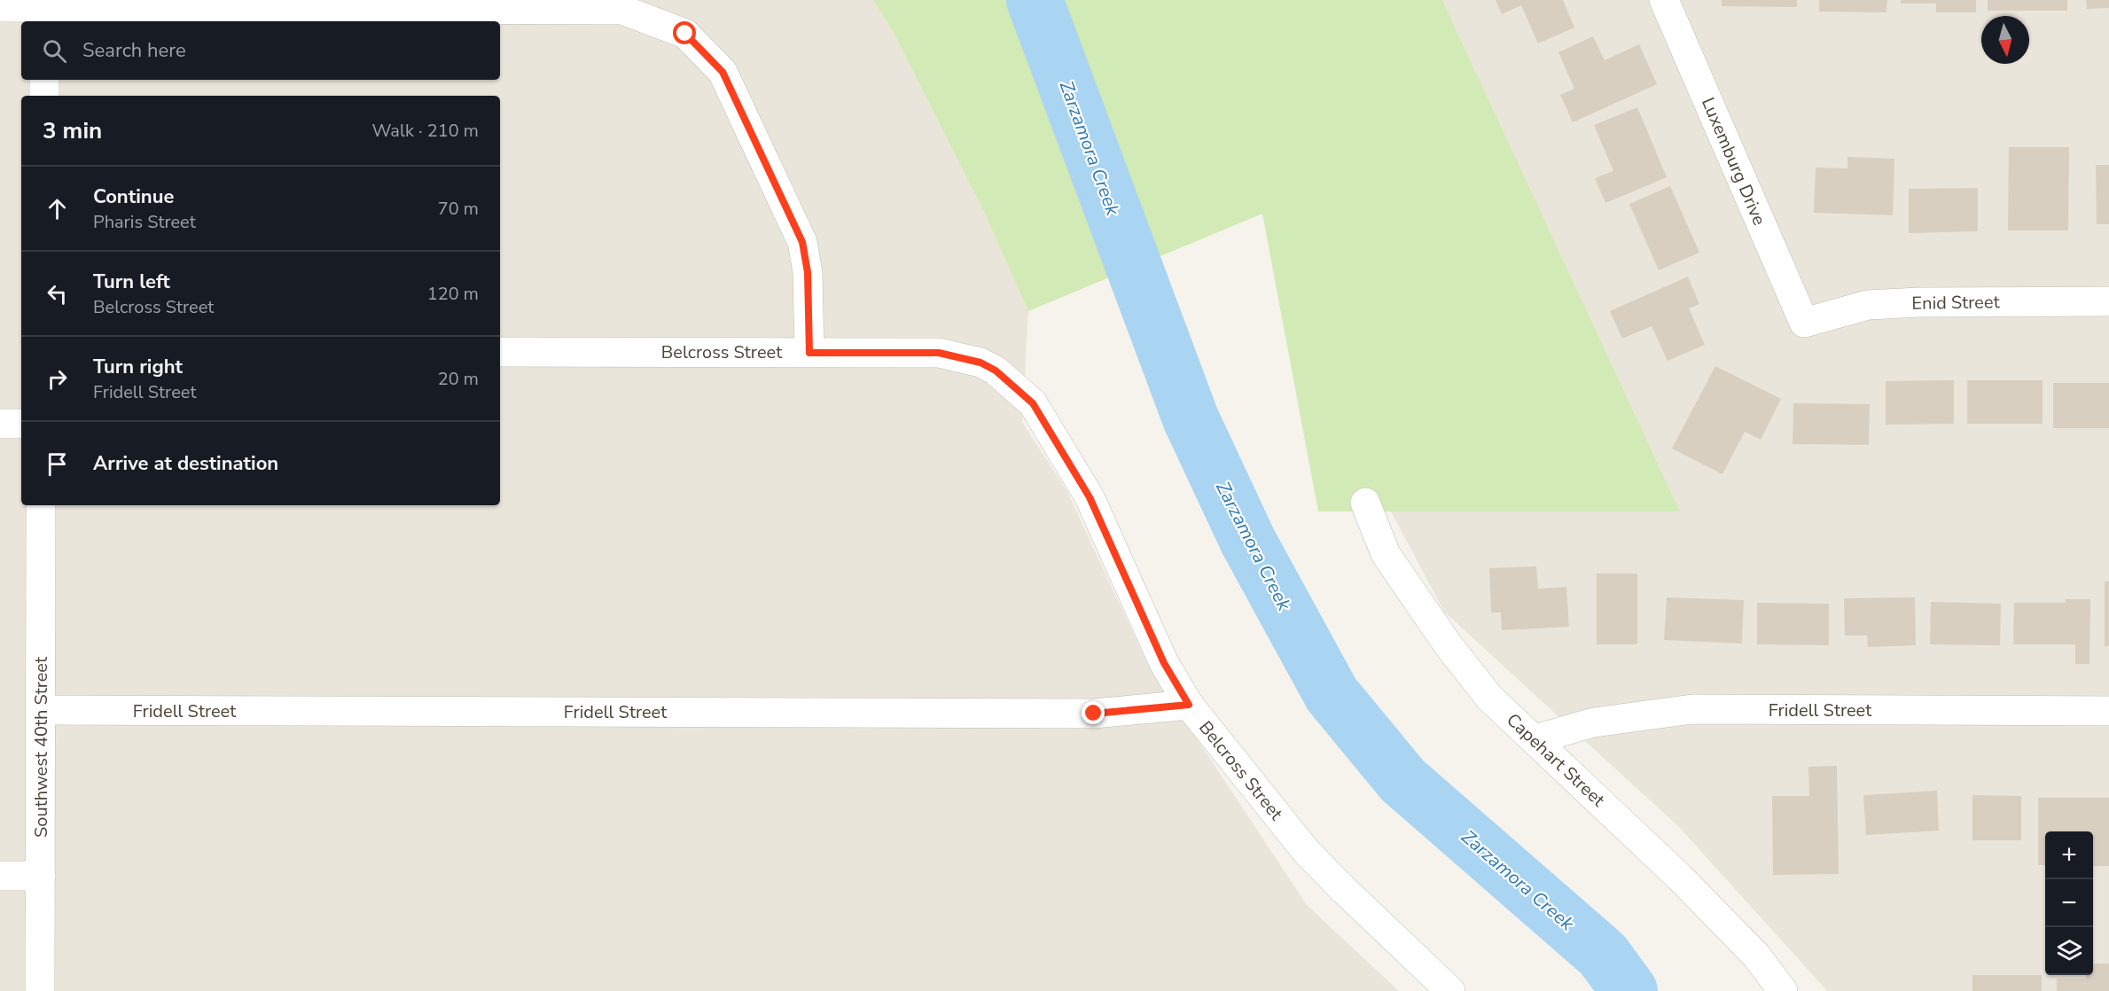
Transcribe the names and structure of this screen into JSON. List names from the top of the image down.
{
  "streets": {
    "street": [
      "Luxemburg Drive",
      "Enid Street",
      "Belcross Street",
      "Fridell Street",
      "Southwest 40th Street",
      "Capehart Street"
    ]
  },
  "crossings": [
    ["Luxemburg Drive", "Enid Street"],
    ["Belcross Street", "Fridell Street"],
    ["Fridell Street", "Southwest 40th Street"],
    ["Fridell Street", "Capehart Street"]
  ],
  "water": ["Zarzamora Creek"],
  "north": "bottom",
  "page": {
    "search": "Search here",
    "heading": ["3 min", "Walk · 210 m"],
    "list": [
      ["Continue", "Pharis Street", "70 m"],
      ["Turn left", "Belcross Street", "120 m"],
      ["Turn right", "Fridell Street", "20 m"],
      "Arrive at destination"
    ],
    "map_buttons": ["+", "−"]
  }
}
